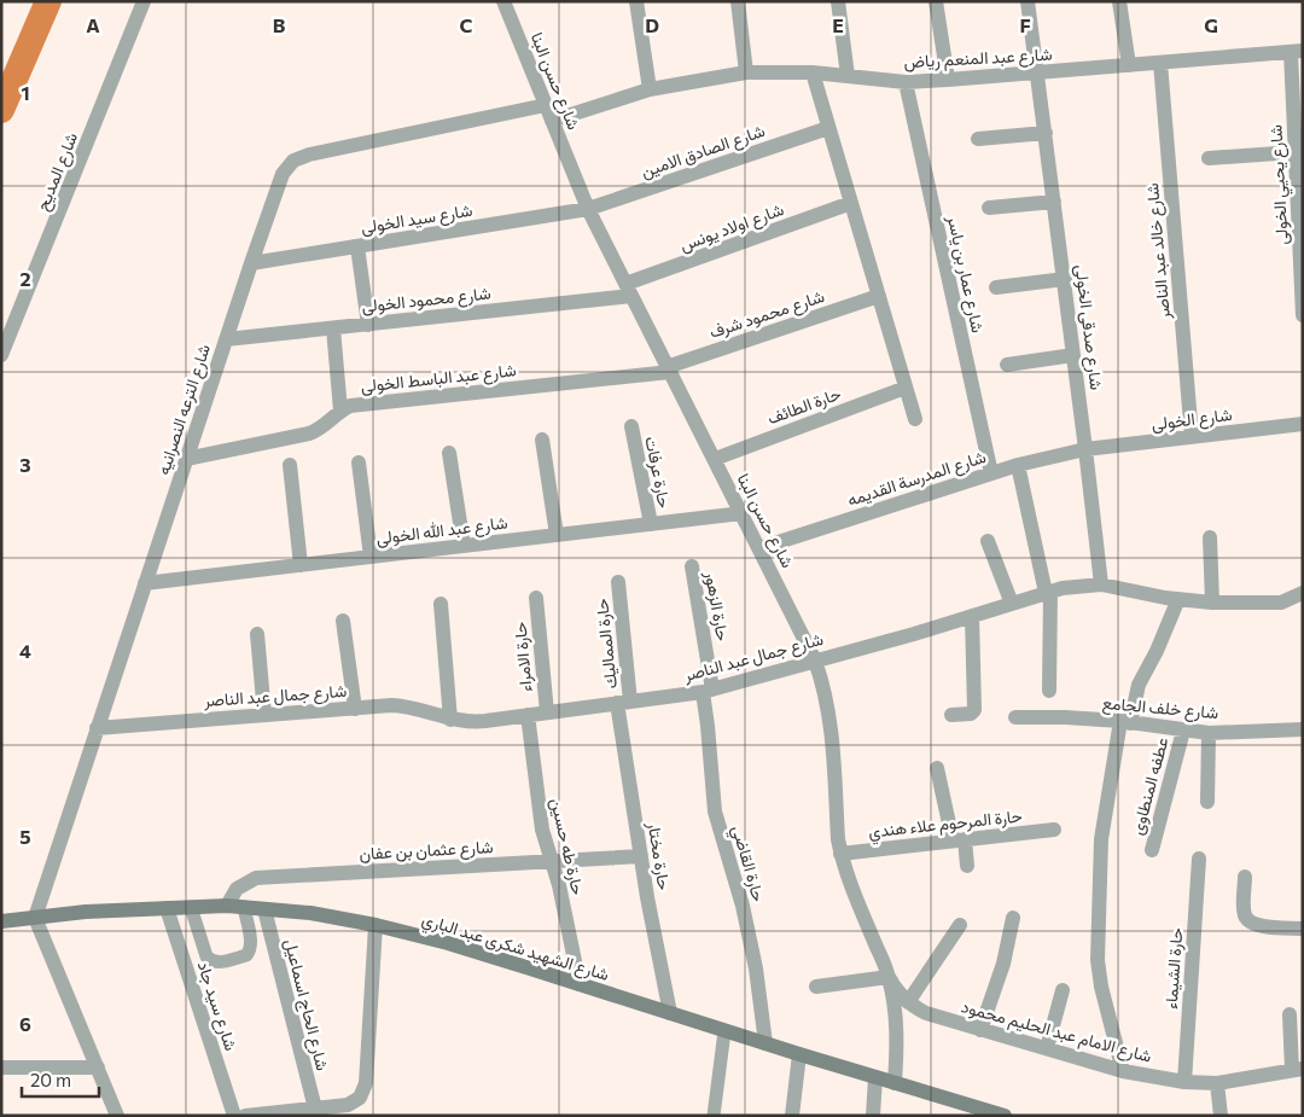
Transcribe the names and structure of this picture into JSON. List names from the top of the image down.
{
  "streets": {
    "main road": ["شارع الشهيد شكرى عبد الباري"],
    "street": [
      "شارع عبد المنعم رياض",
      "شارع حسن البنا",
      "شارع الصادق الامين",
      "شارع المديح",
      "شارع يحيي الخولى",
      "شارع سيد الخولى",
      "شارع اولاد يونس",
      "شارع خالد عبد الناصر",
      "شارع عمار بن ياسر",
      "شارع محمود الخولى",
      "شارع محمود شرف",
      "شارع صدقى الخولى",
      "شارع عبد الباسط الخولى",
      "حارة الطائف",
      "شارع الترعه النصرانيه",
      "شارع الخولى",
      "حارة عرفات",
      "شارع المدرسة القديمه",
      "شارع عبد الله الخولى",
      "حارة الزهور",
      "حارة المماليك",
      "حارة الامراء",
      "شارع جمال عبد الناصر",
      "شارع خلف الجامع",
      "عطفه المنطاوى",
      "حارة المرحوم علاء هندي",
      "حارة طه حسين",
      "شارع عثمان بن عفان",
      "حارة مختار",
      "حارة القاضي",
      "حارة الشيماء",
      "شارع الحاج اسماعيل",
      "شارع سيد جاد",
      "شارع الامام عبد الحليم محمود"
    ]
  },
  "crossings": [
    ["شارع عبد المنعم رياض", "شارع حسن البنا"],
    ["شارع عبد المنعم رياض", "شارع يحيي الخولى"],
    ["شارع عبد المنعم رياض", "شارع خالد عبد الناصر"],
    ["شارع عبد المنعم رياض", "شارع عمار بن ياسر"],
    ["شارع عبد المنعم رياض", "شارع صدقى الخولى"],
    ["شارع حسن البنا", "شارع الصادق الامين"],
    ["شارع حسن البنا", "شارع سيد الخولى"],
    ["شارع حسن البنا", "شارع اولاد يونس"],
    ["شارع حسن البنا", "شارع محمود الخولى"],
    ["شارع حسن البنا", "شارع محمود شرف"],
    ["شارع حسن البنا", "شارع عبد الباسط الخولى"],
    ["شارع حسن البنا", "حارة الطائف"],
    ["شارع حسن البنا", "شارع الترعه النصرانيه"],
    ["شارع حسن البنا", "شارع المدرسة القديمه"],
    ["شارع حسن البنا", "شارع عبد الله الخولى"],
    ["شارع حسن البنا", "شارع جمال عبد الناصر"],
    ["شارع حسن البنا", "حارة المرحوم علاء هندي"],
    ["شارع حسن البنا", "شارع الشهيد شكرى عبد الباري"],
    ["شارع حسن البنا", "شارع الامام عبد الحليم محمود"],
    ["شارع الصادق الامين", "شارع سيد الخولى"],
    ["شارع سيد الخولى", "شارع الترعه النصرانيه"],
    ["شارع اولاد يونس", "شارع محمود الخولى"],
    ["شارع خالد عبد الناصر", "شارع الخولى"],
    ["شارع عمار بن ياسر", "شارع المدرسة القديمه"],
    ["شارع محمود الخولى", "شارع الترعه النصرانيه"],
    ["شارع محمود شرف", "شارع عبد الباسط الخولى"],
    ["شارع صدقى الخولى", "شارع الخولى"],
    ["شارع صدقى الخولى", "شارع المدرسة القديمه"],
    ["شارع صدقى الخولى", "شارع جمال عبد الناصر"],
    ["شارع عبد الباسط الخولى", "شارع الترعه النصرانيه"],
    ["شارع الترعه النصرانيه", "شارع عبد الله الخولى"],
    ["شارع الترعه النصرانيه", "شارع جمال عبد الناصر"],
    ["شارع الترعه النصرانيه", "شارع الشهيد شكرى عبد الباري"],
    ["شارع الخولى", "شارع المدرسة القديمه"],
    ["حارة عرفات", "شارع عبد الله الخولى"],
    ["حارة الزهور", "شارع جمال عبد الناصر"],
    ["حارة الزهور", "حارة القاضي"],
    ["حارة المماليك", "شارع جمال عبد الناصر"],
    ["حارة المماليك", "حارة مختار"],
    ["حارة الامراء", "شارع جمال عبد الناصر"],
    ["شارع جمال عبد الناصر", "حارة طه حسين"],
    ["شارع جمال عبد الناصر", "حارة مختار"],
    ["شارع جمال عبد الناصر", "حارة القاضي"],
    ["شارع خلف الجامع", "عطفه المنطاوى"],
    ["حارة طه حسين", "شارع عثمان بن عفان"],
    ["حارة طه حسين", "شارع الشهيد شكرى عبد الباري"],
    ["شارع عثمان بن عفان", "حارة مختار"],
    ["شارع عثمان بن عفان", "شارع الشهيد شكرى عبد الباري"],
    ["حارة مختار", "شارع الشهيد شكرى عبد الباري"],
    ["حارة القاضي", "شارع الشهيد شكرى عبد الباري"],
    ["شارع الشهيد شكرى عبد الباري", "شارع الحاج اسماعيل"],
    ["شارع الشهيد شكرى عبد الباري", "شارع سيد جاد"],
    ["حارة الشيماء", "شارع الامام عبد الحليم محمود"]
  ],
  "scale_bar": "20 m",
  "grid": {
    "columns": [
      "A",
      "B",
      "C",
      "D",
      "E",
      "F",
      "G"
    ],
    "rows": [
      "1",
      "2",
      "3",
      "4",
      "5",
      "6"
    ]
  }
}
